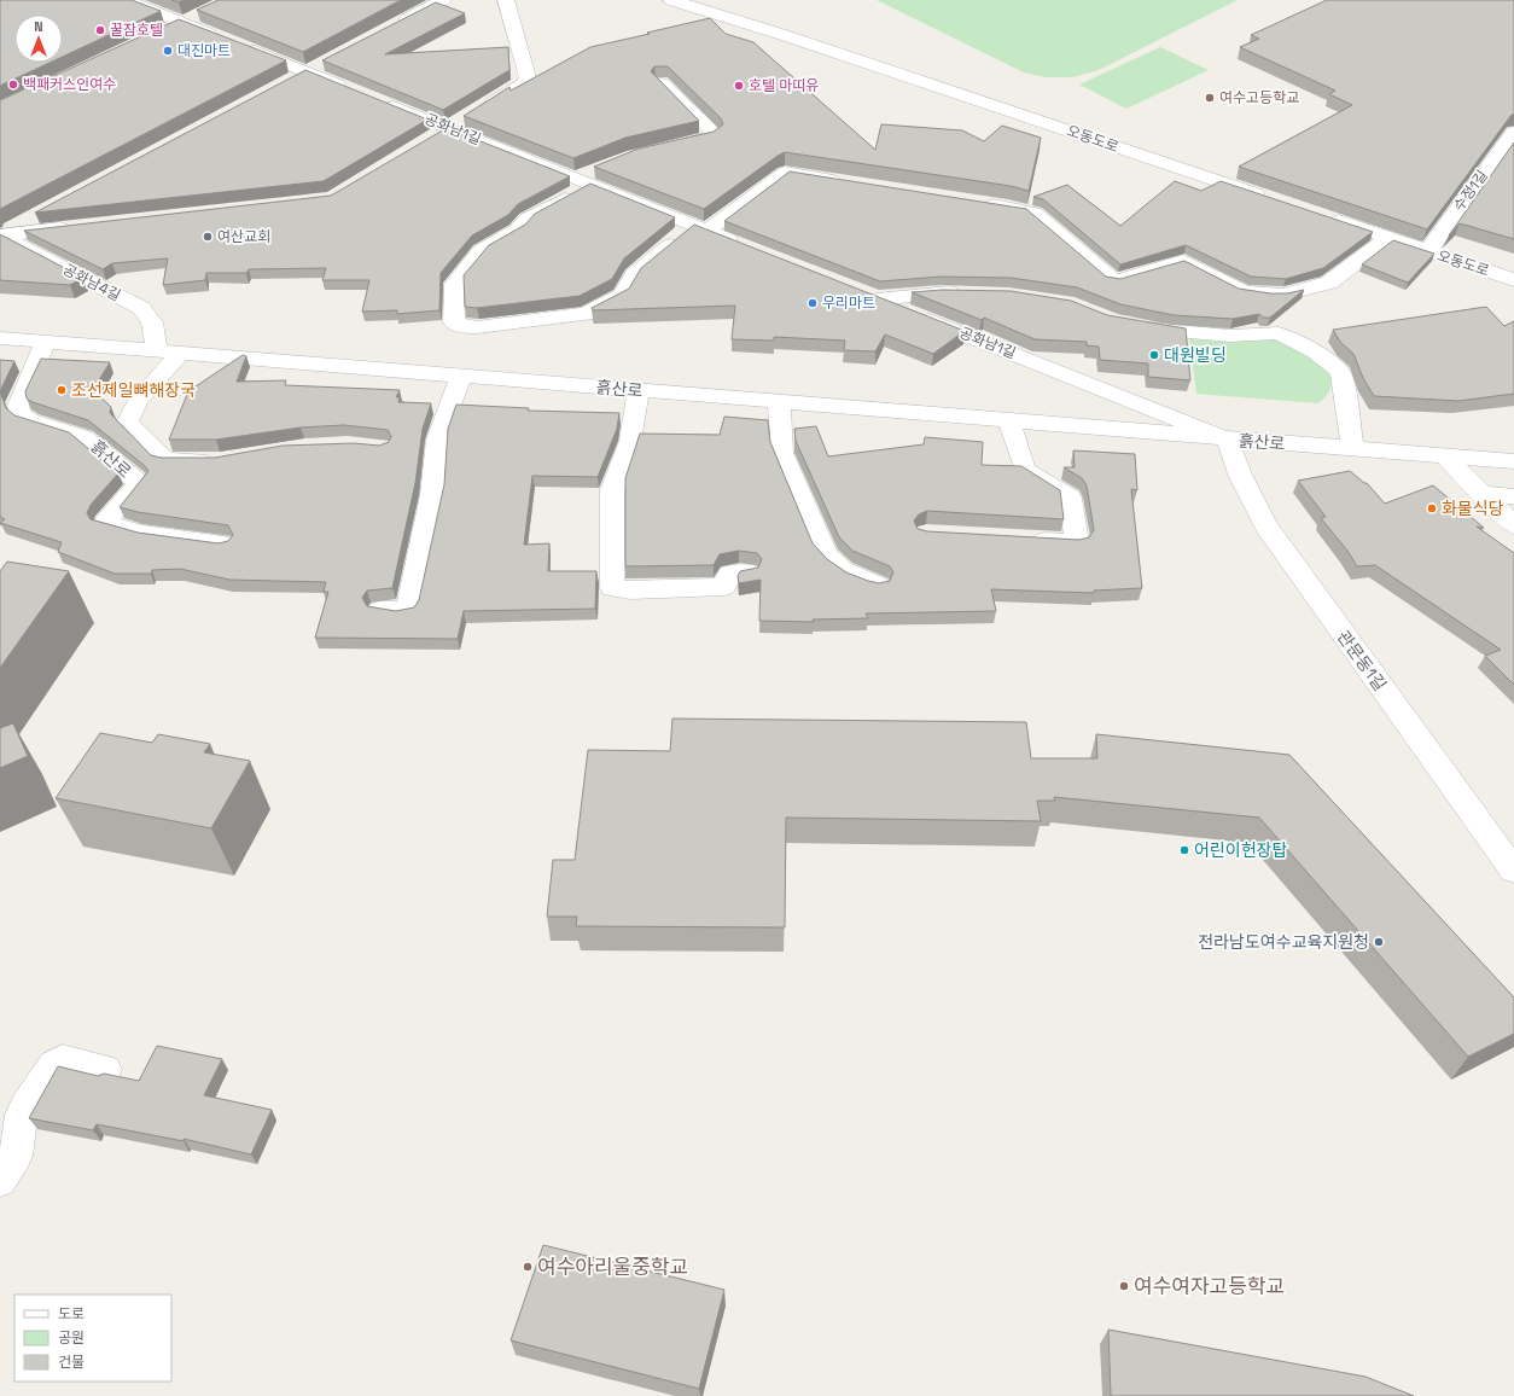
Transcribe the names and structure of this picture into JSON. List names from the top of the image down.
{
  "streets": {
    "street": [
      "공화남1길",
      "오동도로",
      "수정1길",
      "공화남4길",
      "흙산로",
      "관문동1길"
    ]
  },
  "crossings": [
    ["공화남1길", "흙산로"],
    ["공화남1길", "관문동1길"],
    ["오동도로", "수정1길"],
    ["공화남4길", "흙산로"],
    ["흙산로", "관문동1길"]
  ],
  "places": [
    "꿀잠호텔",
    "대진마트",
    "백패커스인여수",
    "호텔 마띠유",
    "여수고등학교",
    "여산교회",
    "우리마트",
    "대원빌딩",
    "조선제일뼈해장국",
    "화물식당",
    "어린이헌장탑",
    "전라남도여수교육지원청",
    "여수아리울중학교",
    "여수여자고등학교"
  ],
  "legend": ["도로", "공원", "건물"],
  "north": "top"
}
